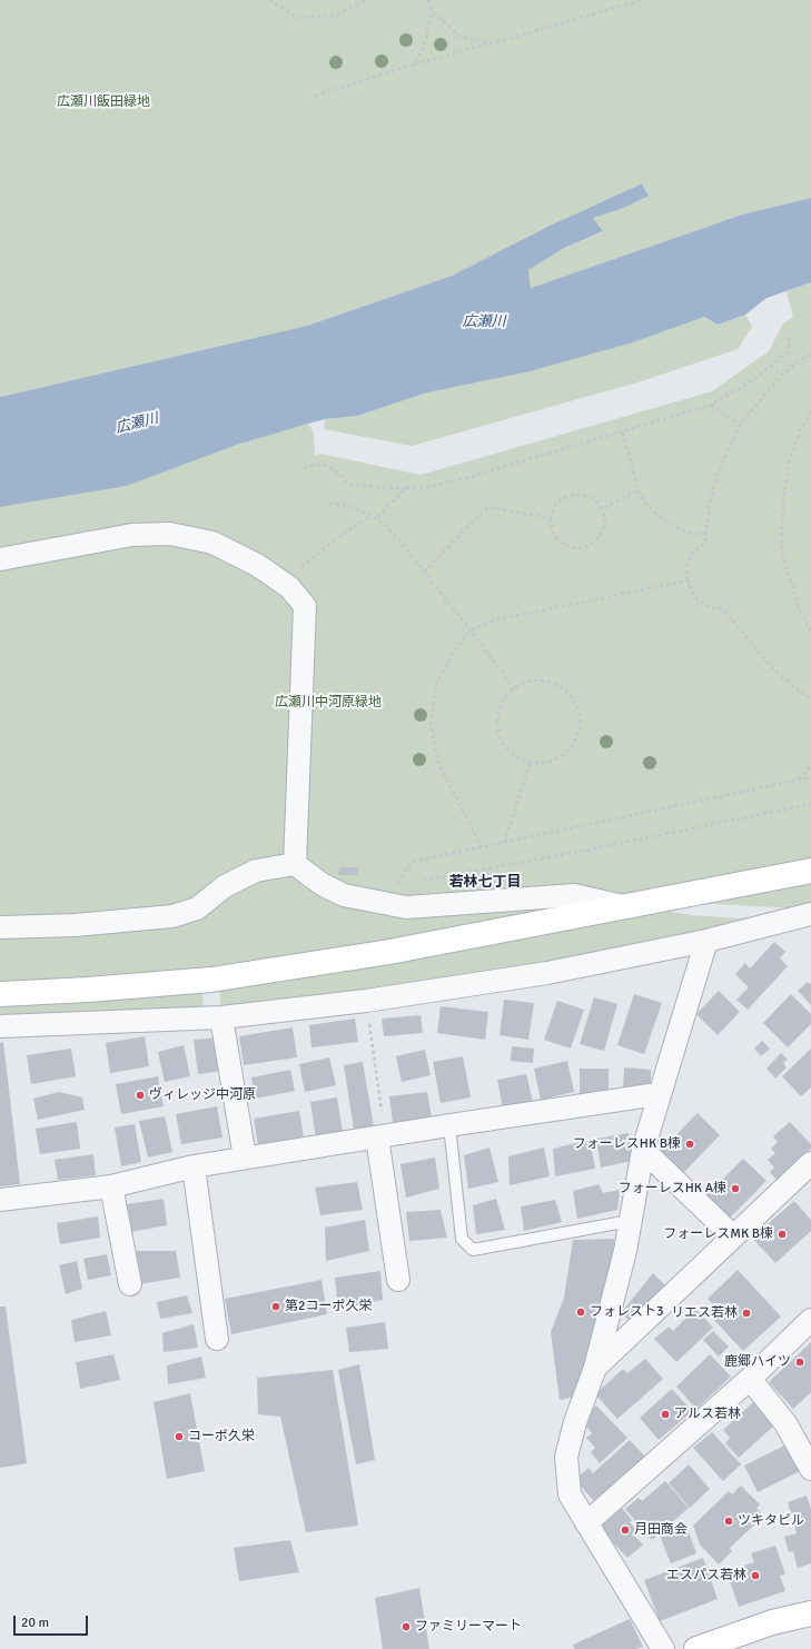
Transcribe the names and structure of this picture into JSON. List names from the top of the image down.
{
  "districts": ["若林七丁目"],
  "water": ["広瀬川"],
  "parks": ["広瀬川飯田緑地", "広瀬川中河原緑地"],
  "places": [
    "ヴィレッジ中河原",
    "フォーレスHK B棟",
    "フォーレスHK A棟",
    "フォーレスMK B棟",
    "第2コーポ久栄",
    "フォレスト3",
    "リエス若林",
    "鹿郷ハイツ",
    "アルス若林",
    "コーポ久栄",
    "ツキタビル",
    "月田商会",
    "エスパス若林",
    "ファミリーマート"
  ],
  "scale_bar": "20 m"
}
